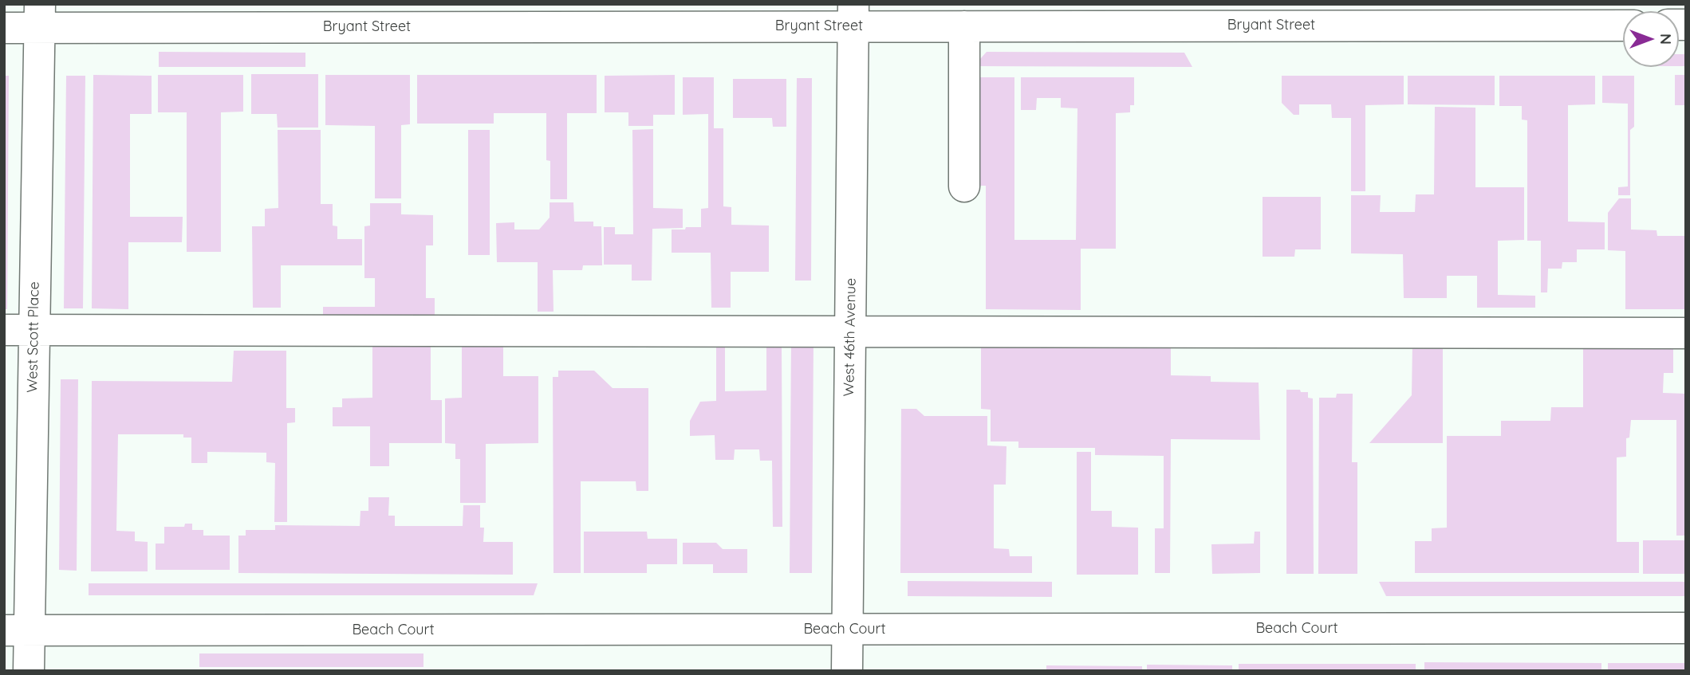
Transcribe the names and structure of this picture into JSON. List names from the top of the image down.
{
  "streets": {
    "street": [
      "Bryant Street",
      "West Scott Place",
      "West 46th Avenue",
      "Beach Court"
    ]
  },
  "crossings": [
    ["Bryant Street", "West Scott Place"],
    ["Bryant Street", "West 46th Avenue"],
    ["West Scott Place", "Beach Court"],
    ["West 46th Avenue", "Beach Court"]
  ],
  "north": "right"
}
